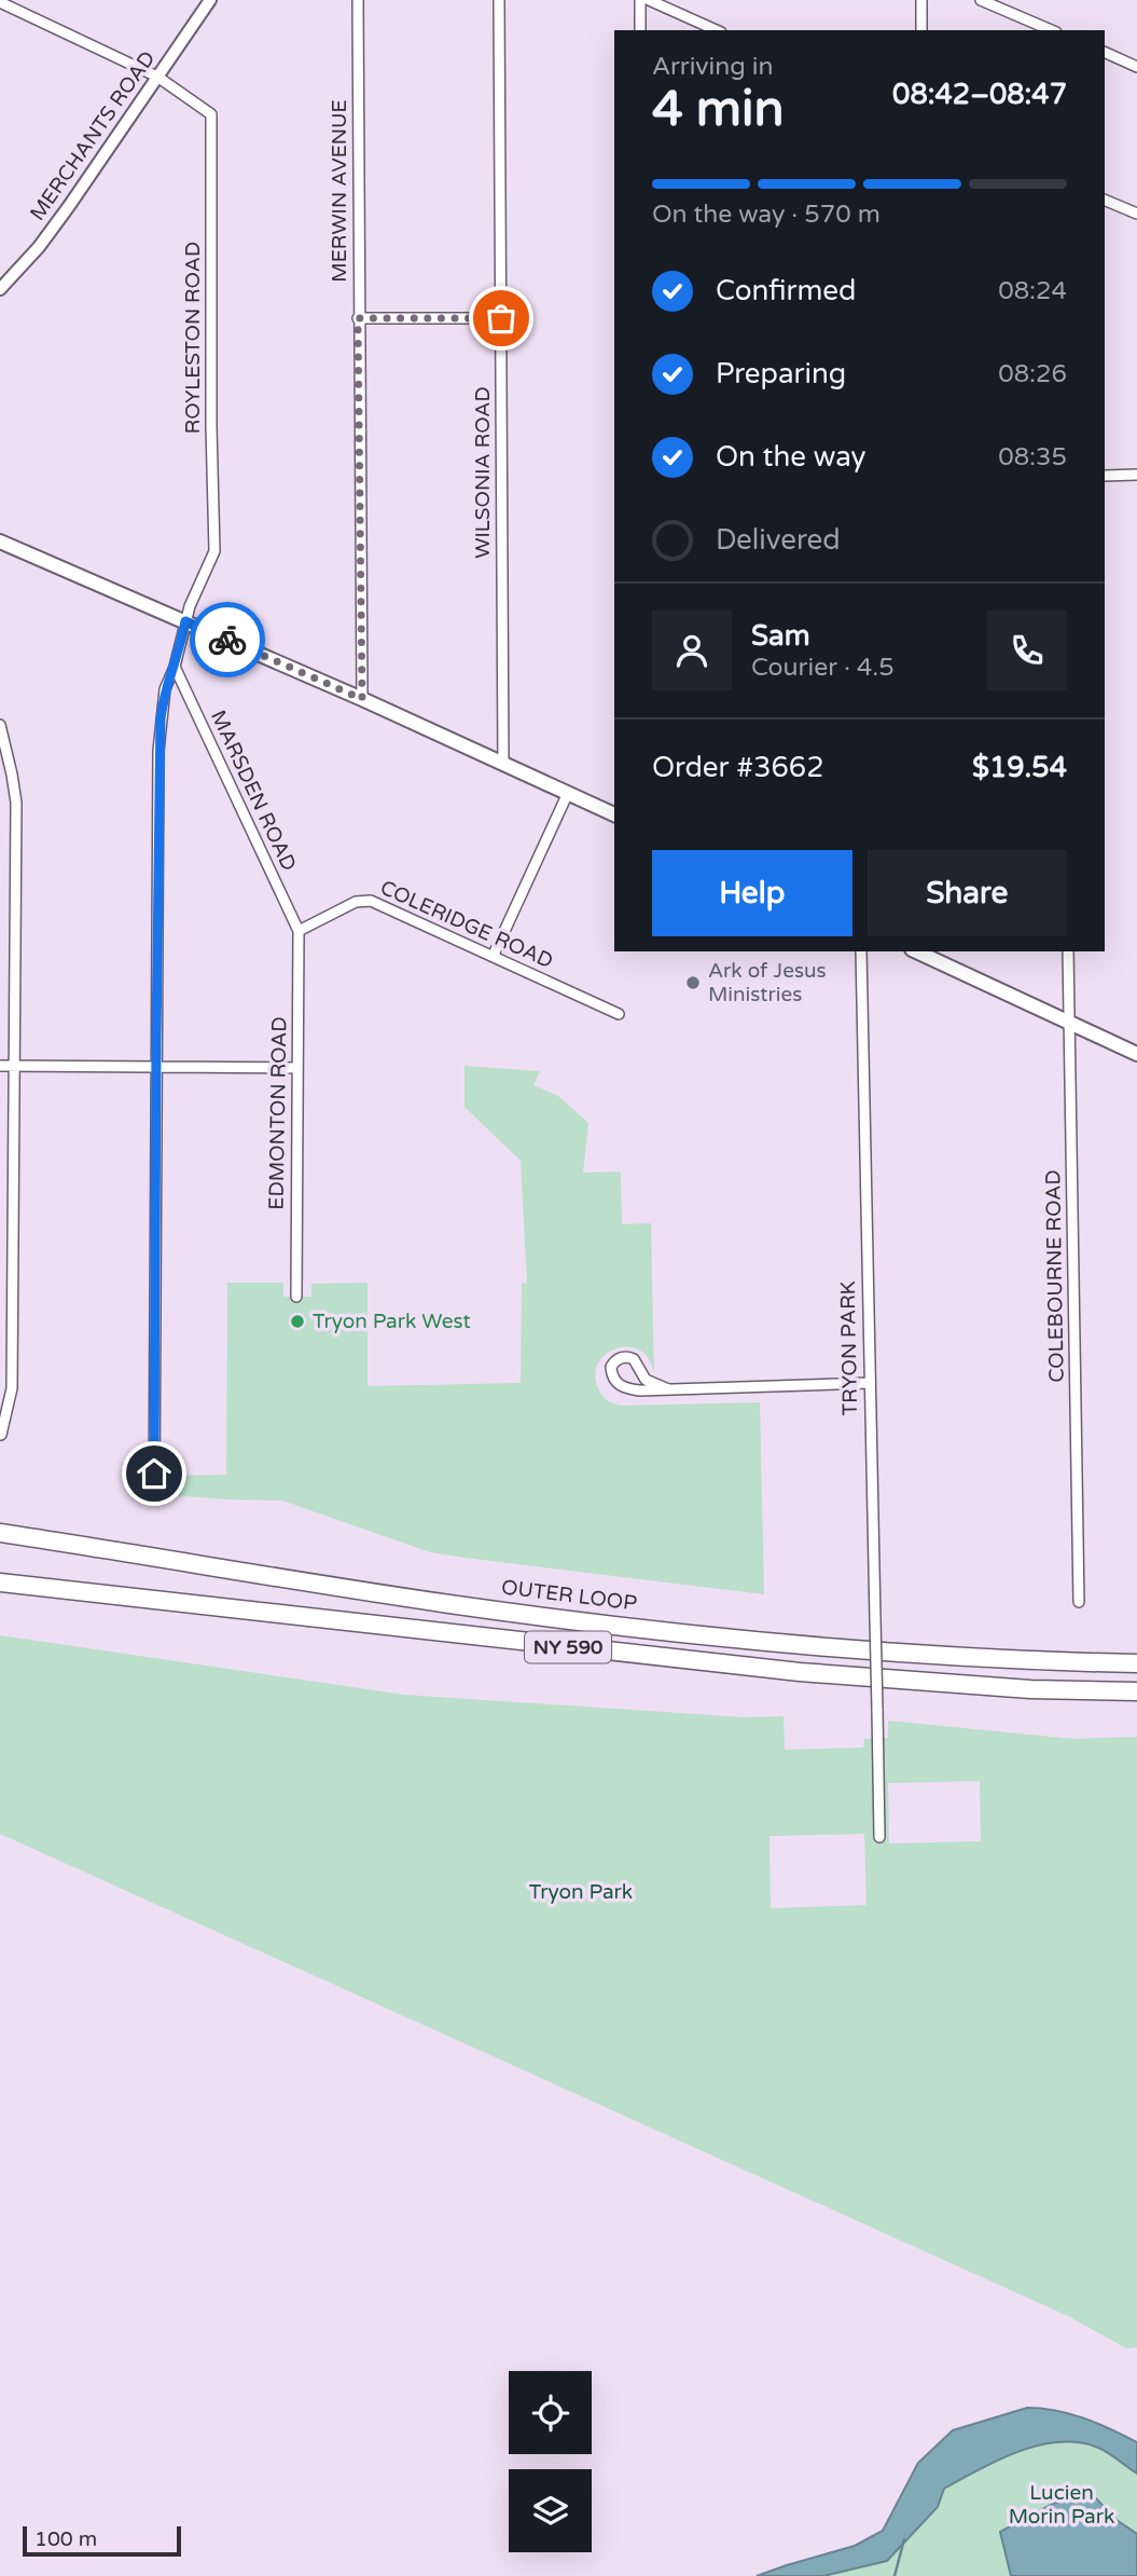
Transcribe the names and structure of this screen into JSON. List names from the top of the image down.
{
  "streets": {
    "highway": ["OUTER LOOP", "NY 590"],
    "street": [
      "MERCHANTS ROAD",
      "MERWIN AVENUE",
      "ROYLESTON ROAD",
      "WILSONIA ROAD",
      "MARSDEN ROAD",
      "COLERIDGE ROAD",
      "EDMONTON ROAD",
      "COLEBOURNE ROAD",
      "TRYON PARK"
    ]
  },
  "crossings": [
    ["MERCHANTS ROAD", "ROYLESTON ROAD"],
    ["MARSDEN ROAD", "COLERIDGE ROAD"],
    ["MARSDEN ROAD", "EDMONTON ROAD"],
    ["COLERIDGE ROAD", "EDMONTON ROAD"]
  ],
  "parks": ["Tryon Park", "Lucien Morin Park"],
  "places": ["Ark of Jesus Ministries", "Tryon Park West"],
  "scale_bar": "100 m",
  "page": {
    "heading": ["4 min", "Arriving in", "08:42–08:47"],
    "panel": [
      "Sam",
      "Courier · 4.5",
      "Order #3662",
      "$19.54"
    ],
    "bar": "On the way · 570 m",
    "list": [
      ["Confirmed", "08:24"],
      ["Preparing", "08:26"],
      ["On the way", "08:35"],
      "Delivered"
    ],
    "buttons": ["Help", "Share"],
    "scale": "100 m"
  }
}
